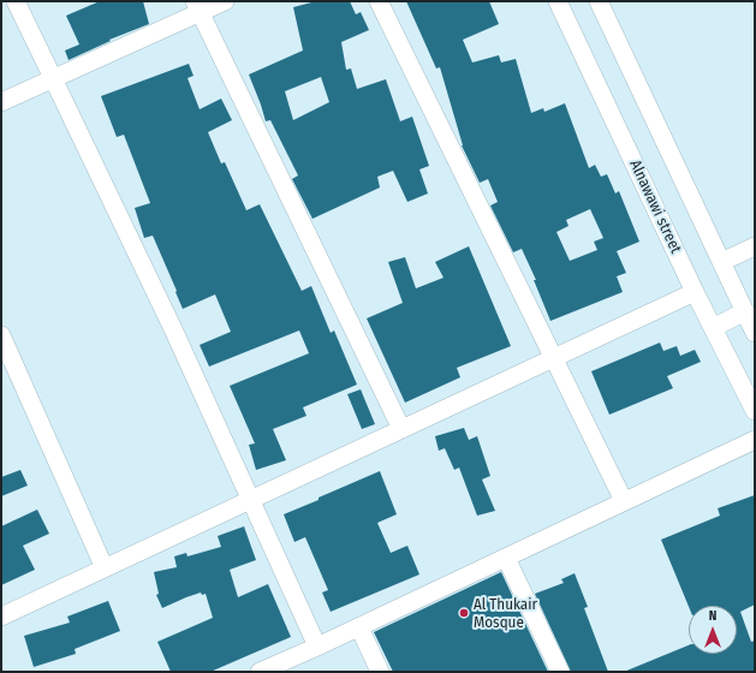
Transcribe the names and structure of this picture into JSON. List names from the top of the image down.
{
  "streets": {
    "street": ["Alnawawi street"]
  },
  "places": ["Al Thukair Mosque"],
  "north": "top"
}
